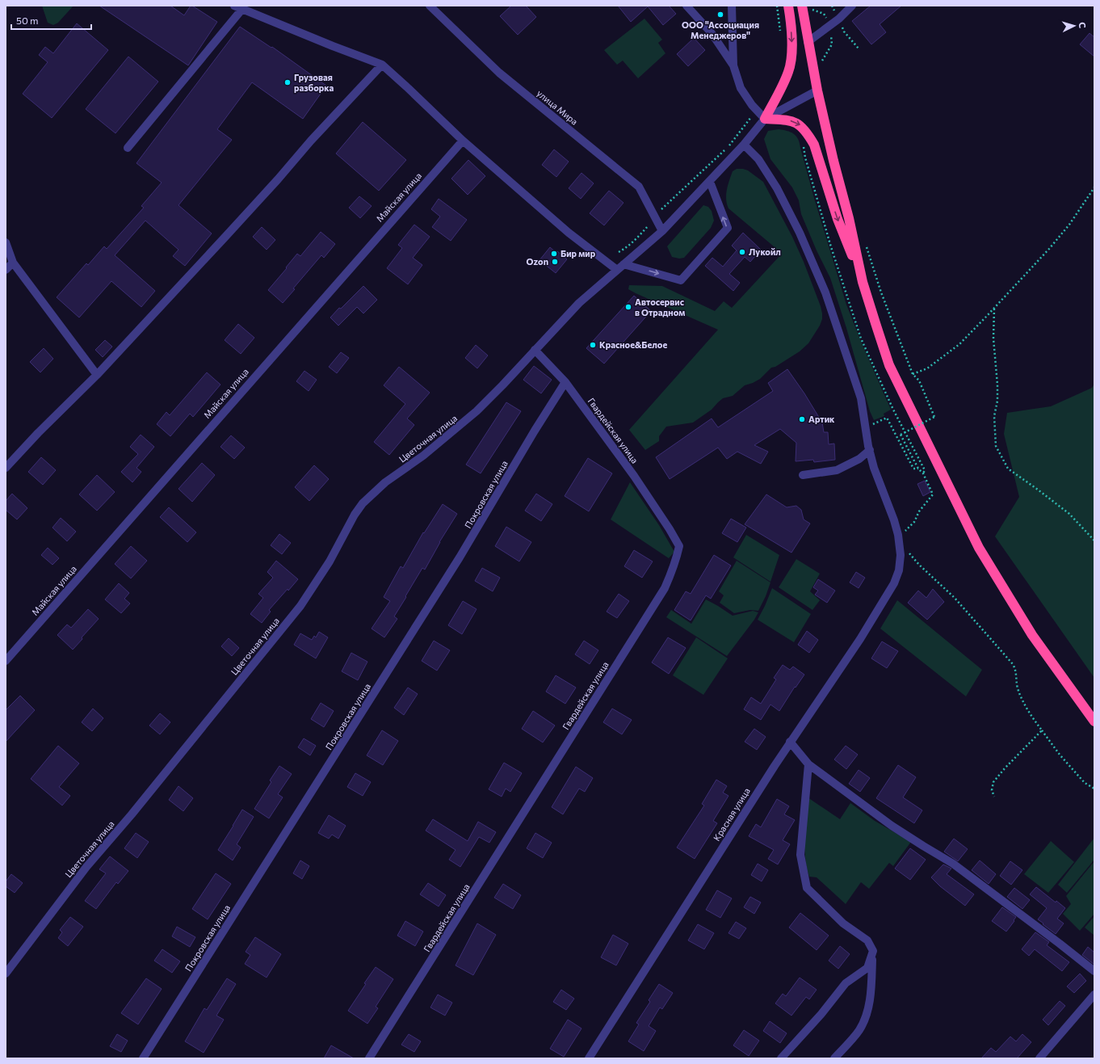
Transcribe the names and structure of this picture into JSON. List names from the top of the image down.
{
  "streets": {
    "street": [
      "улица Мира",
      "Майская улица",
      "Гвардейская улица",
      "Цветочная улица",
      "Покровская улица",
      "Красная улица"
    ]
  },
  "crossings": [
    ["улица Мира", "Цветочная улица"],
    ["Гвардейская улица", "Цветочная улица"],
    ["Гвардейская улица", "Покровская улица"],
    ["Цветочная улица", "Красная улица"]
  ],
  "places": [
    "ООО \"Ассоциация Менеджеров\"",
    "Грузовая разборка",
    "Лукойл",
    "Бир мир",
    "Ozon",
    "Автосервис в Отрадном",
    "Красное&Белое",
    "Артик"
  ],
  "scale_bar": "50 m",
  "north": "right"
}
